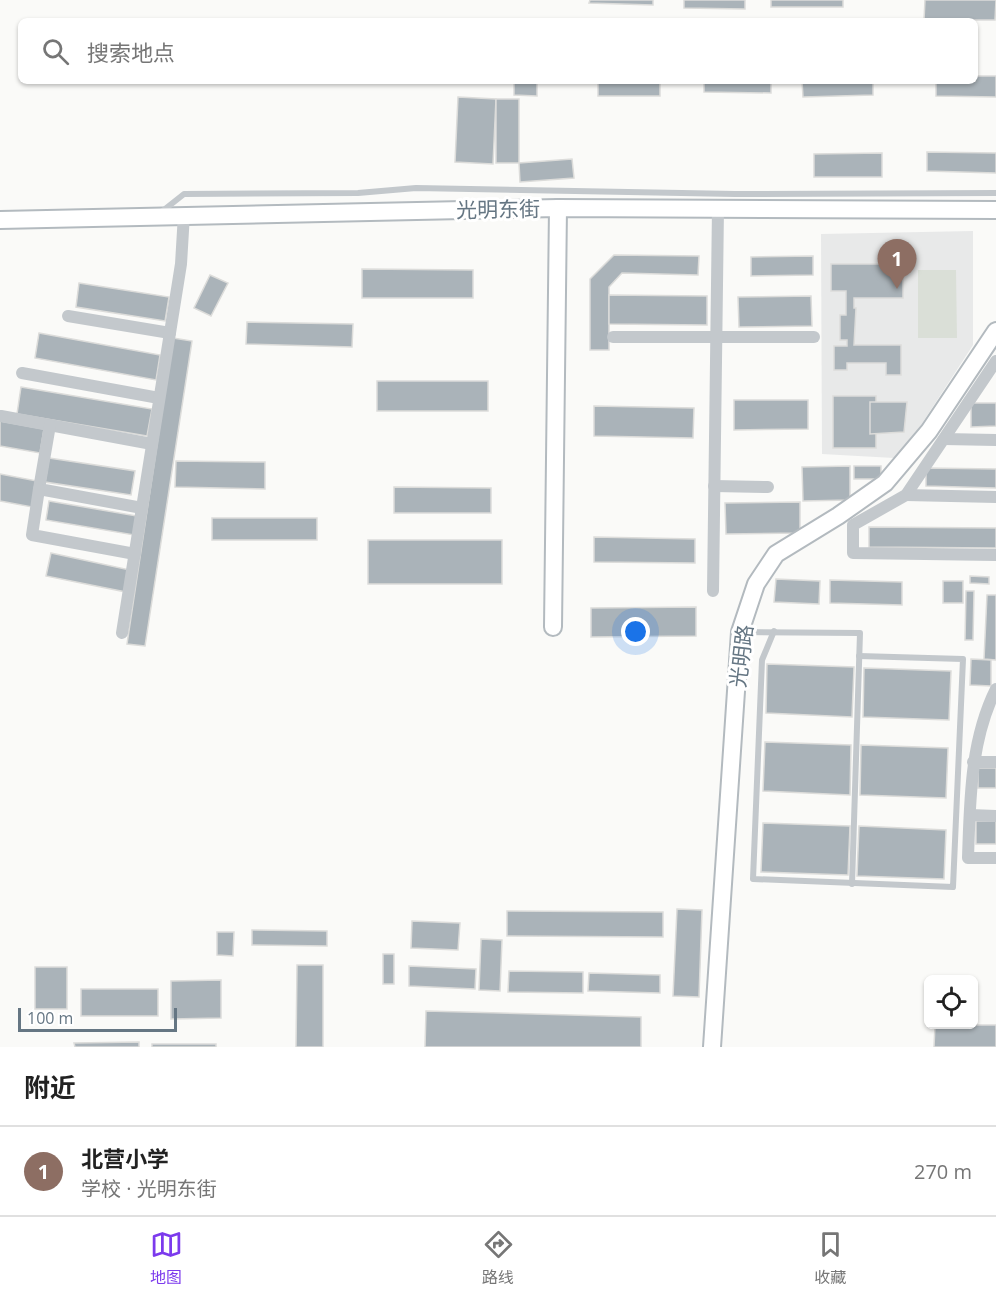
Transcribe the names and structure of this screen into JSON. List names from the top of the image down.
{
  "streets": {
    "street": ["光明东街", "光明路"]
  },
  "scale_bar": "100 m",
  "page": {
    "search": "搜索地点",
    "pins": "1",
    "scale": "100 m",
    "heading": "附近",
    "list": [
      {
        "mark": "1",
        "name": "北营小学",
        "note": "学校 · 光明东街",
        "value": "270 m"
      }
    ],
    "nav": ["地图", "路线", "收藏"]
  }
}
